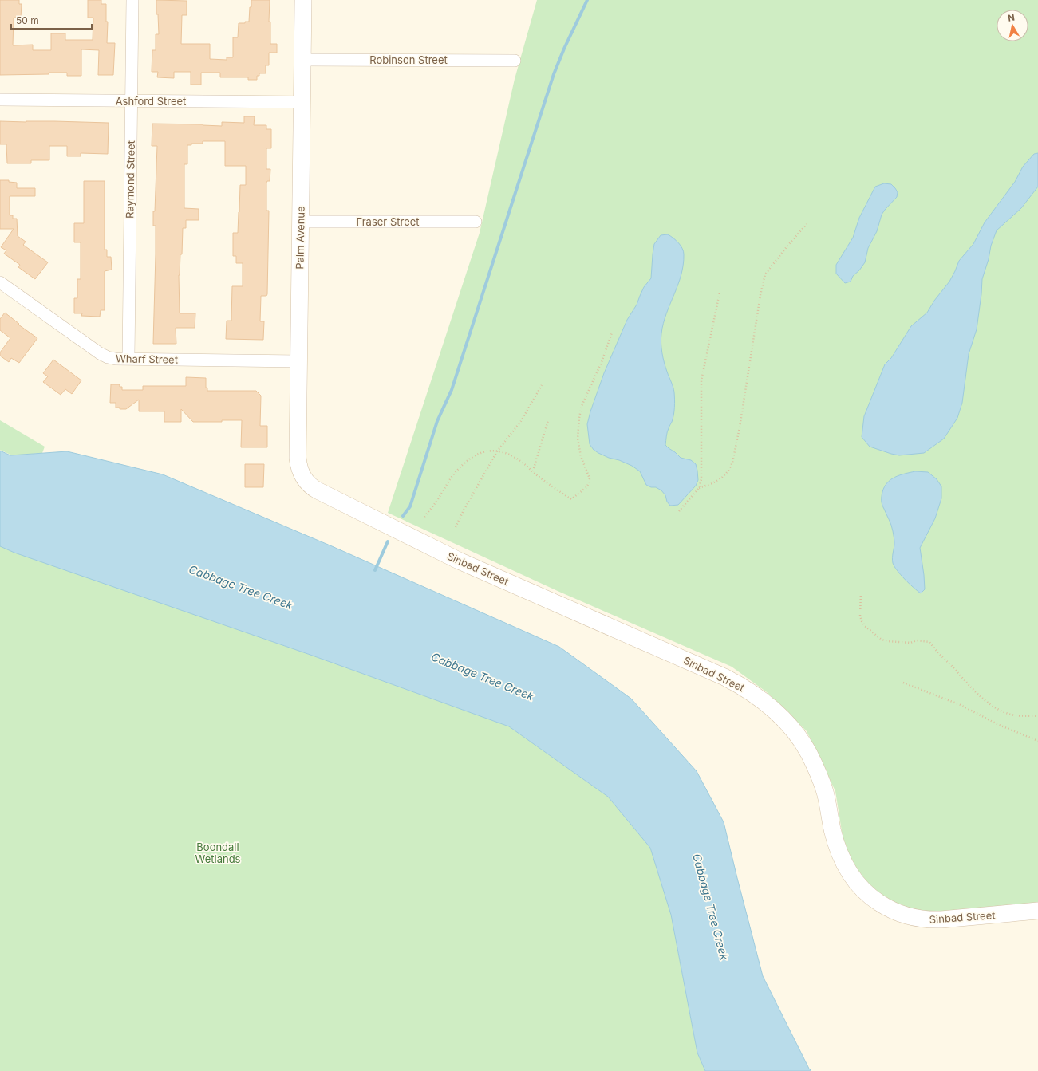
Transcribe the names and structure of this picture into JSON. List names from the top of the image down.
{
  "streets": {
    "street": [
      "Robinson Street",
      "Ashford Street",
      "Raymond Street",
      "Fraser Street",
      "Palm Avenue",
      "Wharf Street",
      "Sinbad Street"
    ]
  },
  "crossings": [
    ["Robinson Street", "Palm Avenue"],
    ["Ashford Street", "Raymond Street"],
    ["Ashford Street", "Palm Avenue"],
    ["Raymond Street", "Wharf Street"],
    ["Fraser Street", "Palm Avenue"],
    ["Palm Avenue", "Wharf Street"],
    ["Palm Avenue", "Sinbad Street"]
  ],
  "water": ["Cabbage Tree Creek"],
  "parks": ["Boondall Wetlands"],
  "scale_bar": "50 m",
  "north": "top"
}
